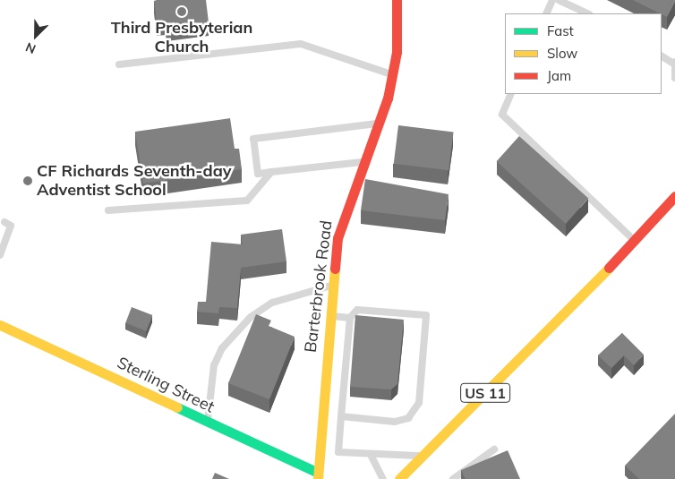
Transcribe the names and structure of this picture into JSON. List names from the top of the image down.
{
  "streets": {
    "street": ["Barterbrook Road", "Sterling Street", "US 11"]
  },
  "crossings": [
    ["Barterbrook Road", "Sterling Street"]
  ],
  "places": ["Third Presbyterian Church", "CF Richards Seventh-day Adventist School"],
  "legend": ["Fast", "Slow", "Jam"],
  "north": "bottom left"
}
